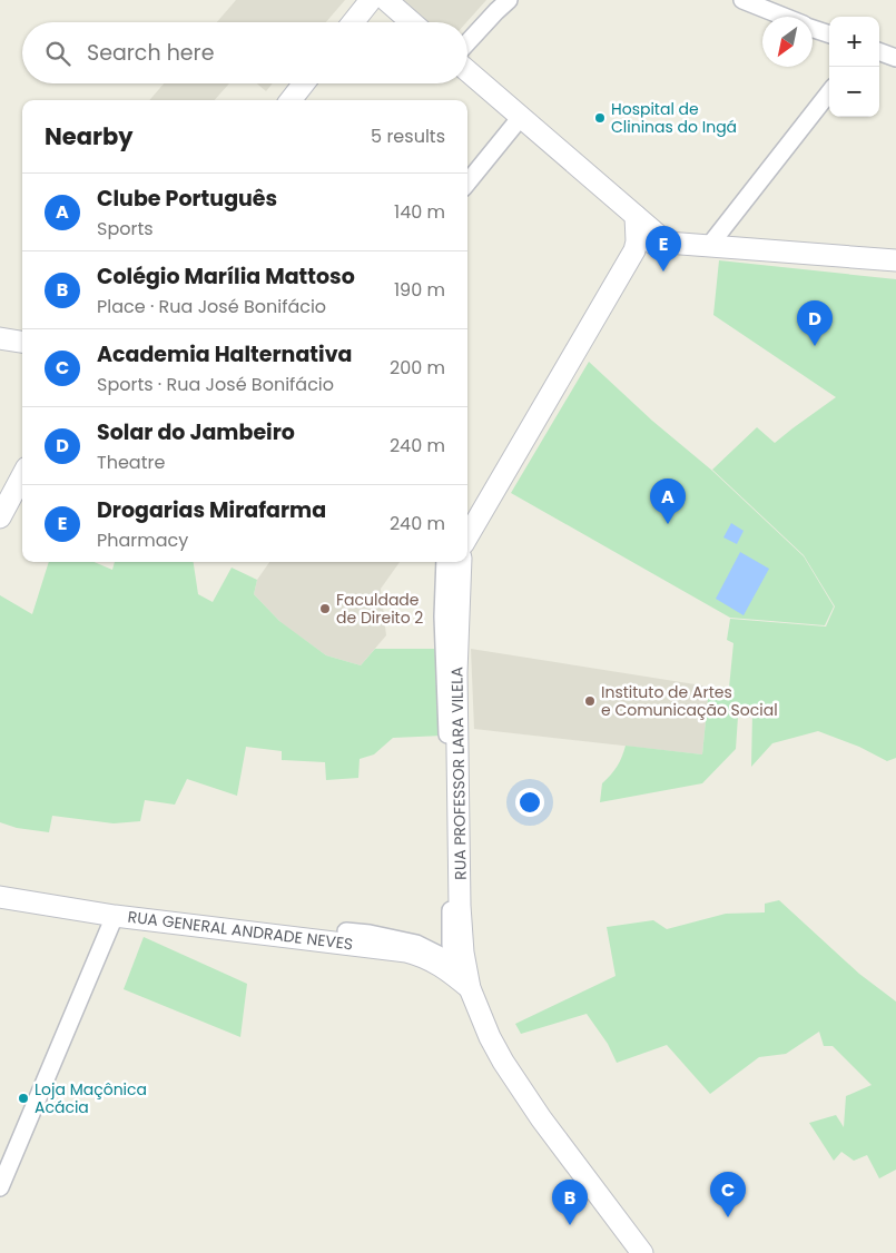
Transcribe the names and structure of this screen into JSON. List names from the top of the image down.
{
  "streets": {
    "street": ["RUA PROFESSOR LARA VILELA", "RUA GENERAL ANDRADE NEVES"]
  },
  "crossings": [
    ["RUA PROFESSOR LARA VILELA", "RUA GENERAL ANDRADE NEVES"]
  ],
  "places": [
    "Hospital de Clininas do Ingá",
    "Faculdade de Direito 2",
    "Instituto de Artes e Comunicação Social",
    "Loja Maçônica Acácia"
  ],
  "north": "bottom left",
  "page": {
    "map_buttons": ["+", "−"],
    "search": "Search here",
    "heading": ["Nearby", "5 results"],
    "list": [
      {
        "mark": "A",
        "name": "Clube Português",
        "note": "Sports",
        "value": "140 m"
      },
      {
        "mark": "B",
        "name": "Colégio Marília Mattoso",
        "note": "Place · Rua José Bonifácio",
        "value": "190 m"
      },
      {
        "mark": "C",
        "name": "Academia Halternativa",
        "note": "Sports · Rua José Bonifácio",
        "value": "200 m"
      },
      {
        "mark": "D",
        "name": "Solar do Jambeiro",
        "note": "Theatre",
        "value": "240 m"
      },
      {
        "mark": "E",
        "name": "Drogarias Mirafarma",
        "note": "Pharmacy",
        "value": "240 m"
      }
    ],
    "pins": [
      "E",
      "D",
      "A",
      "C",
      "B"
    ]
  }
}
